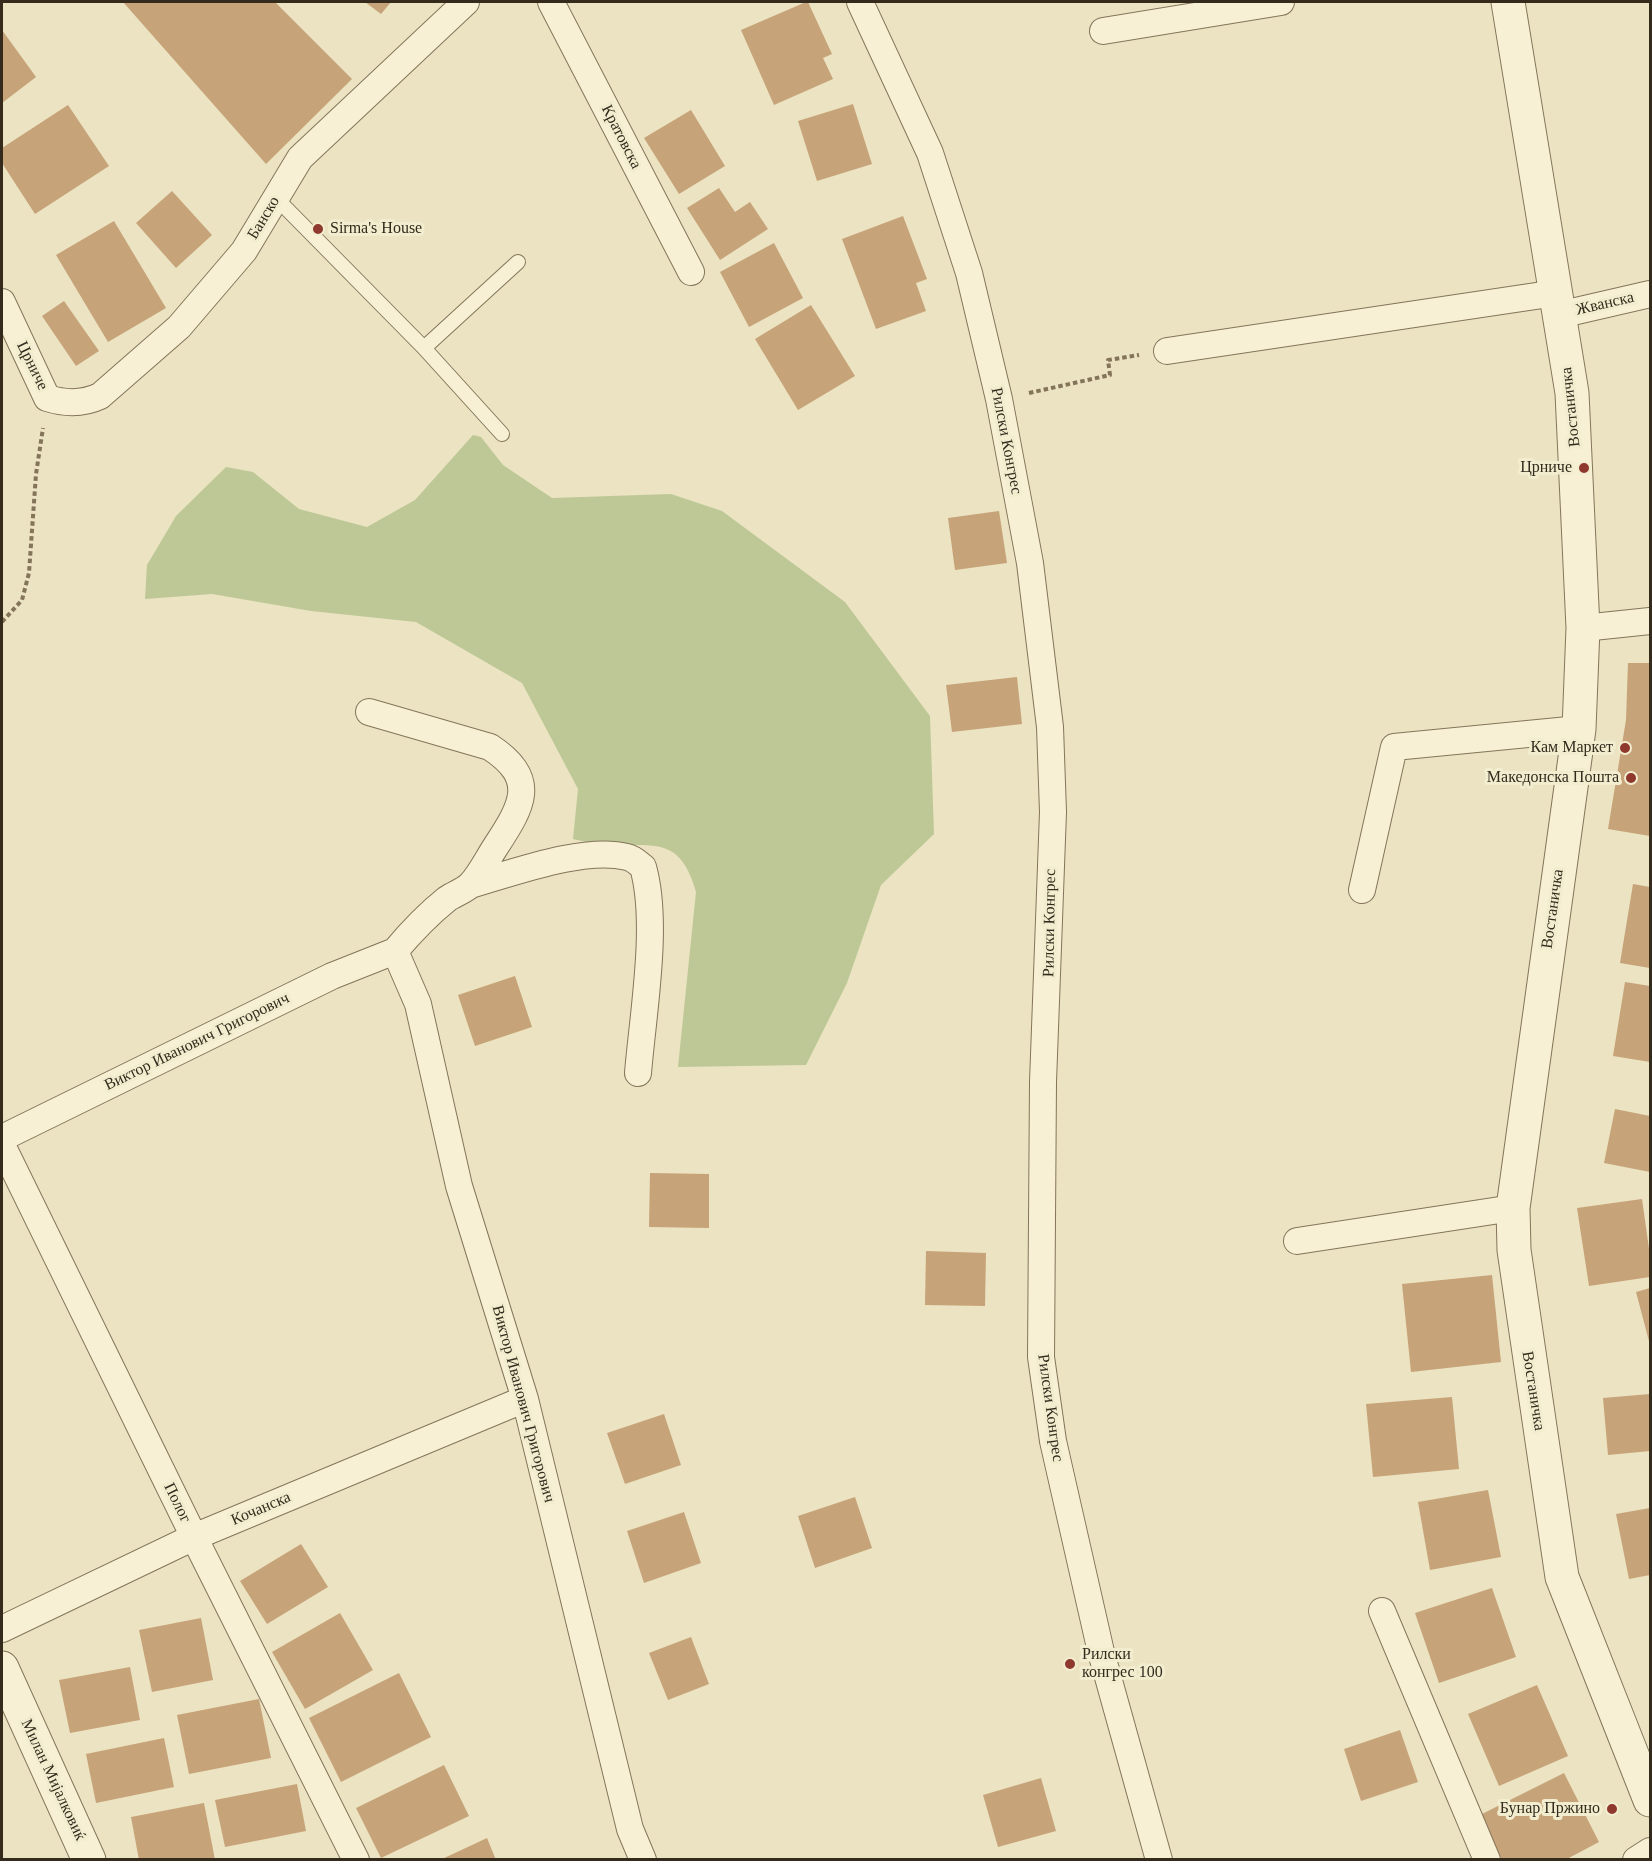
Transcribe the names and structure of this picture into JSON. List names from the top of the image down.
{
  "streets": {
    "street": [
      "Кратовска",
      "Банско",
      "Жванска",
      "Црниче",
      "Востаничка",
      "Рилски Конгрес",
      "Виктор Иванович Григорович",
      "Полог",
      "Кочанска",
      "Милан Мијалковиќ"
    ]
  },
  "crossings": [
    ["Банско", "Црниче"],
    ["Жванска", "Востаничка"],
    ["Виктор Иванович Григорович", "Кочанска"],
    ["Полог", "Кочанска"]
  ],
  "places": [
    "Sirma's House",
    "Црниче",
    "Кам Маркет",
    "Македонска Пошта",
    "Рилски конгрес 100",
    "Бунар Пржино"
  ]
}
